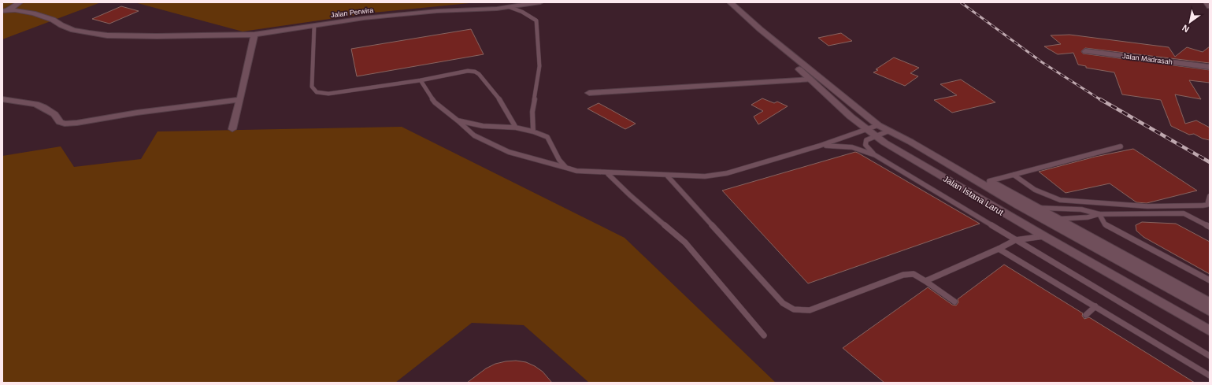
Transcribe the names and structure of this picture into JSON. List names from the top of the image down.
{
  "streets": {
    "street": ["Jalan Perwira", "Jalan Madrasah", "Jalan Istana Larut"]
  },
  "north": "bottom left"
}
